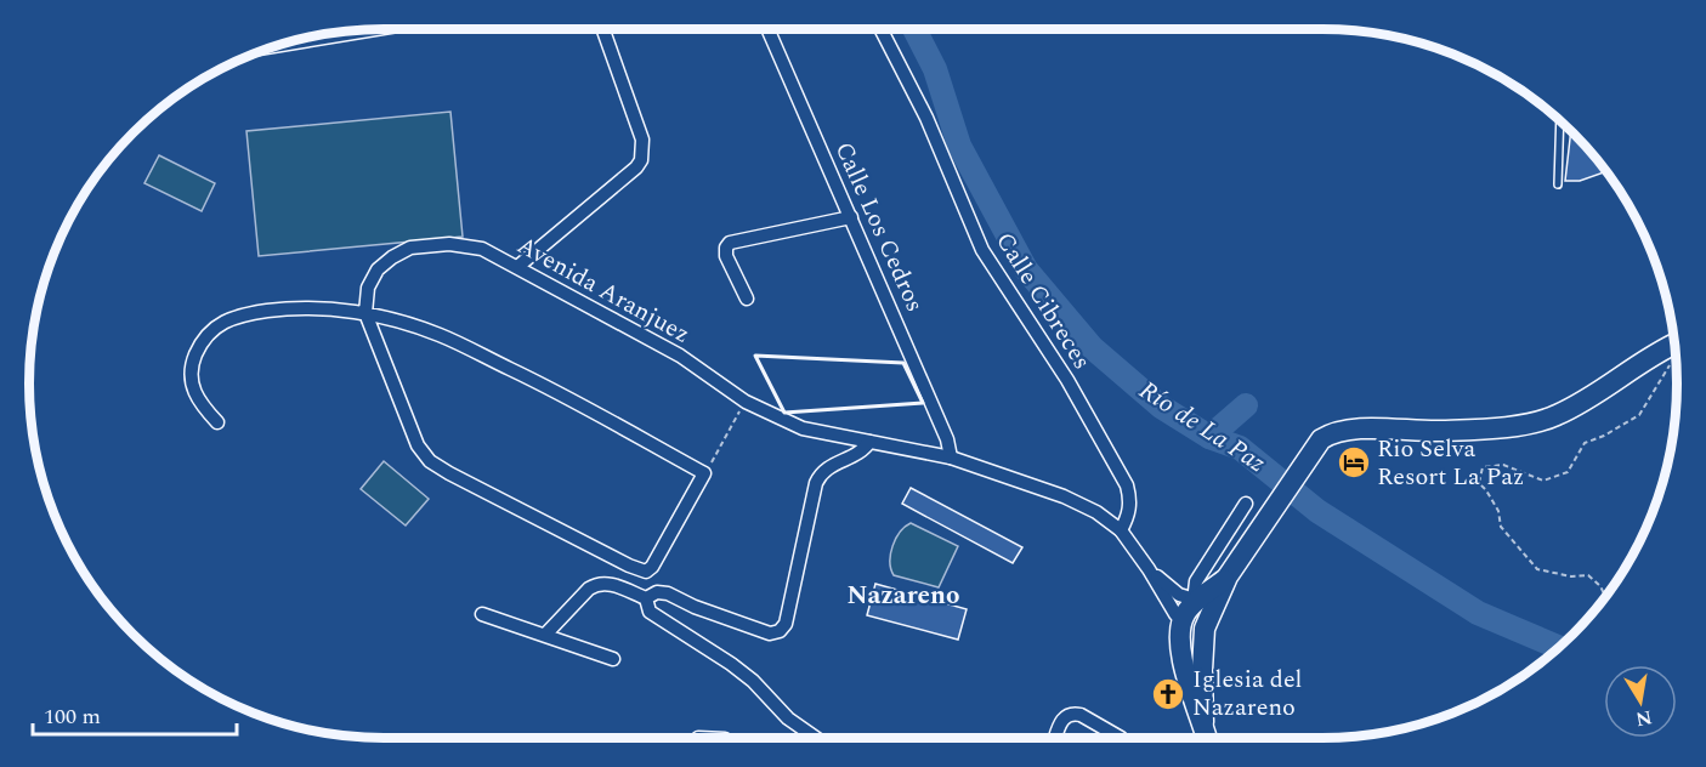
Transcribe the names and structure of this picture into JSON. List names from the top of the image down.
{
  "streets": {
    "street": ["Calle Los Cedros", "Avenida Aranjuez", "Calle Cibreces"]
  },
  "crossings": [
    ["Calle Los Cedros", "Avenida Aranjuez"],
    ["Avenida Aranjuez", "Calle Cibreces"]
  ],
  "districts": ["Nazareno"],
  "water": ["Río de La Paz"],
  "places": {
    "hotel": ["Rio Selva Resort La Paz"],
    "church": ["Iglesia del Nazareno"]
  },
  "scale_bar": "100 m",
  "north": "bottom"
}
